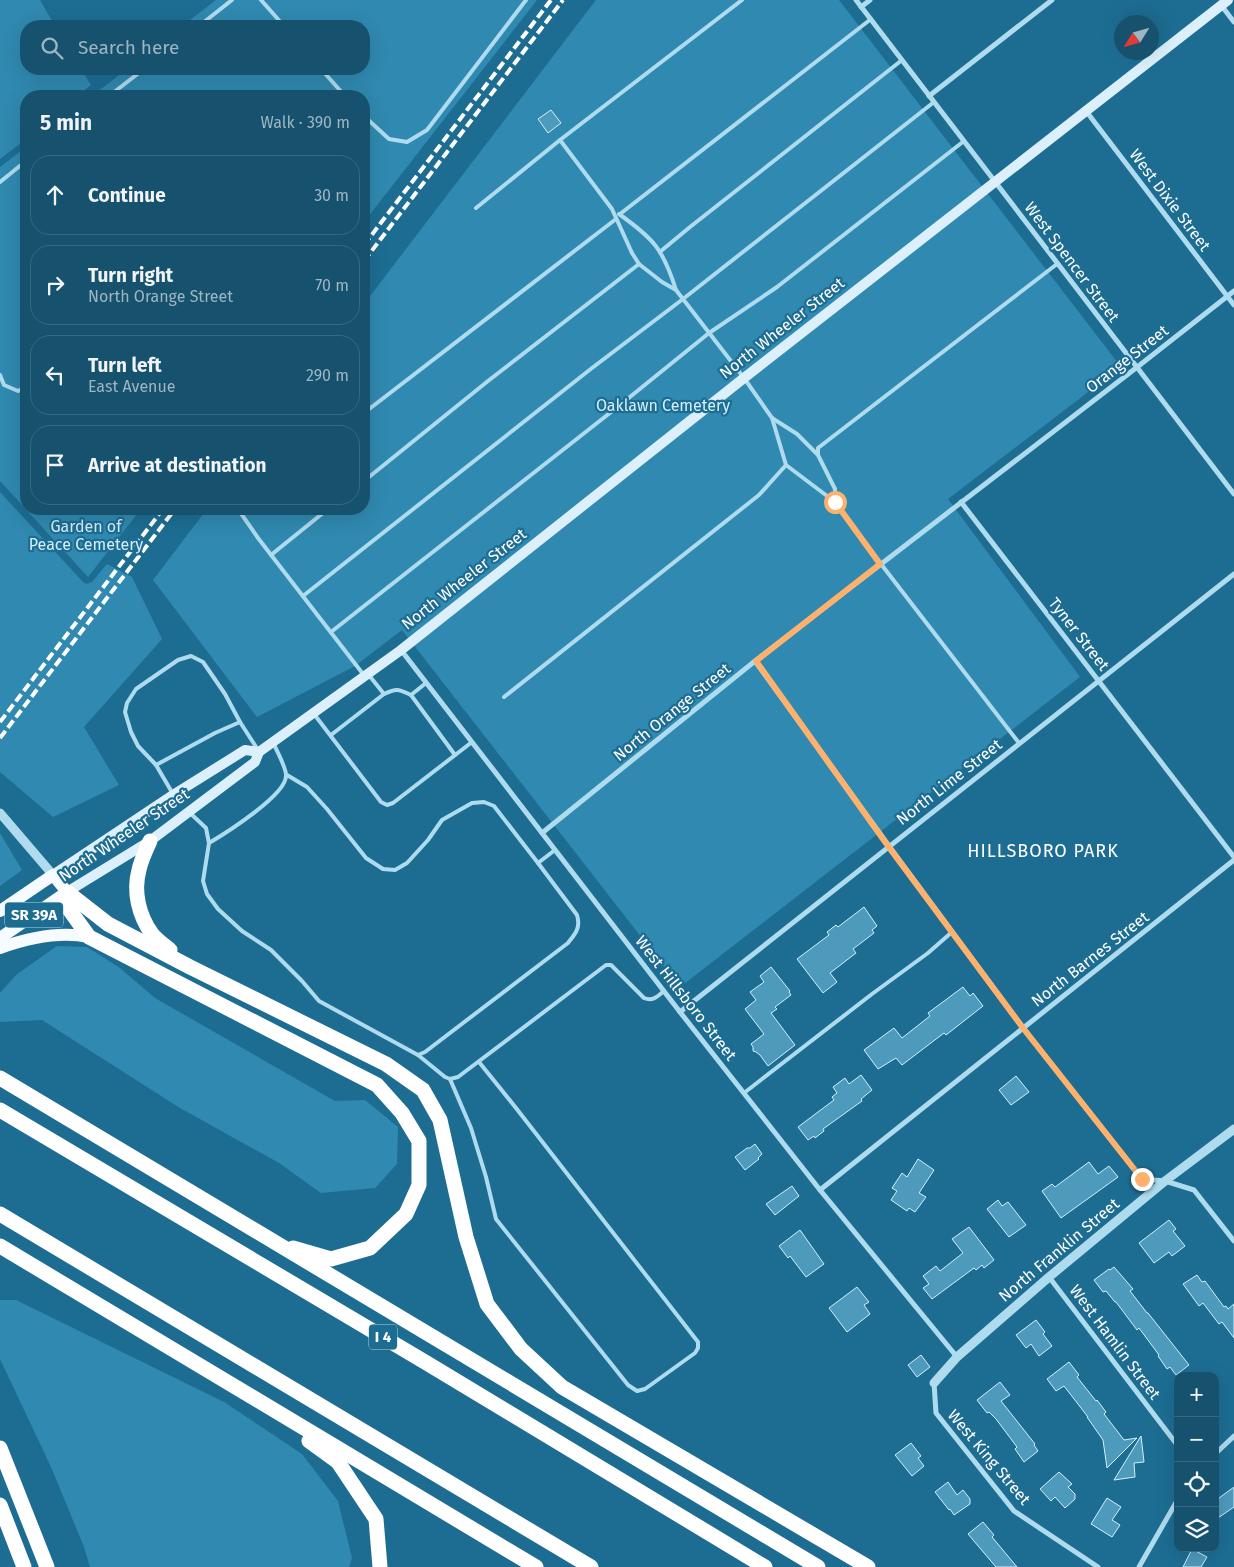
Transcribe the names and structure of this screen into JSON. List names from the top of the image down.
{
  "streets": {
    "highway": ["I 4"],
    "main road": ["North Wheeler Street", "SR 39A"],
    "street": [
      "West Dixie Street",
      "West Spencer Street",
      "Orange Street",
      "Tyner Street",
      "North Orange Street",
      "North Lime Street",
      "North Barnes Street",
      "West Hillsboro Street",
      "North Franklin Street",
      "West Hamlin Street",
      "West King Street"
    ]
  },
  "crossings": [
    ["West Dixie Street", "North Wheeler Street"],
    ["West Dixie Street", "Orange Street"],
    ["West Spencer Street", "North Wheeler Street"],
    ["West Spencer Street", "Orange Street"],
    ["North Wheeler Street", "West Hillsboro Street"],
    ["Orange Street", "Tyner Street"],
    ["Orange Street", "North Orange Street"],
    ["Tyner Street", "North Orange Street"],
    ["Tyner Street", "North Lime Street"],
    ["Tyner Street", "North Barnes Street"],
    ["North Orange Street", "West Hillsboro Street"],
    ["North Lime Street", "West Hillsboro Street"],
    ["North Barnes Street", "West Hillsboro Street"],
    ["West Hillsboro Street", "North Franklin Street"],
    ["North Franklin Street", "West Hamlin Street"],
    ["North Franklin Street", "West King Street"]
  ],
  "districts": ["HILLSBORO PARK"],
  "parks": ["Oaklawn Cemetery", "Garden of Peace Cemetery"],
  "north": "bottom left",
  "page": {
    "search": "Search here",
    "heading": ["5 min", "Walk · 390 m"],
    "list": [
      ["Continue", "30 m"],
      ["Turn right", "North Orange Street", "70 m"],
      ["Turn left", "East Avenue", "290 m"],
      "Arrive at destination"
    ],
    "map_buttons": ["+", "−"]
  }
}
